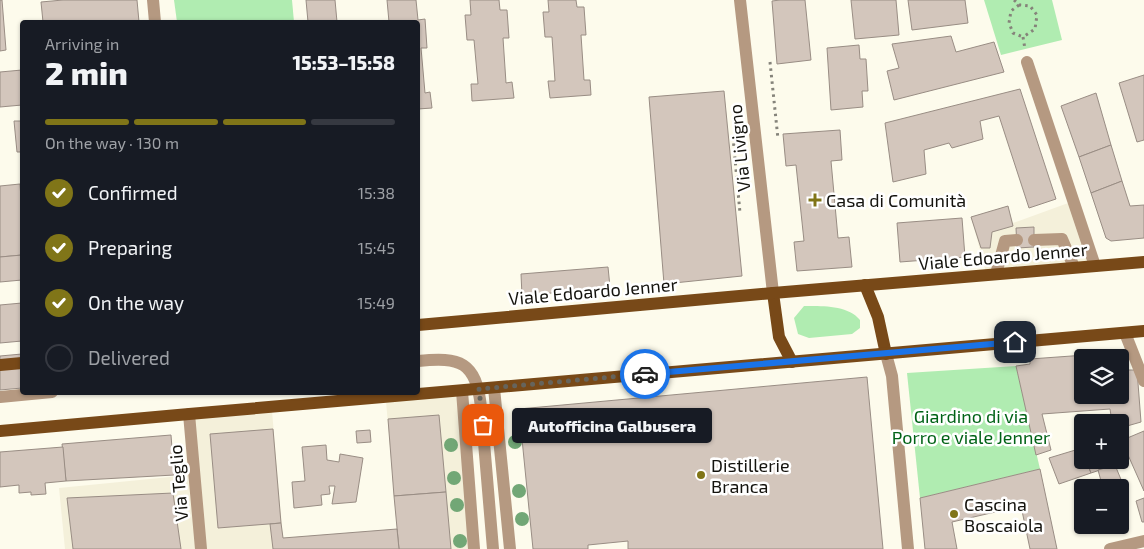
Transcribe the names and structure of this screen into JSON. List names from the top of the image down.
{
  "streets": {
    "main road": ["Viale Edoardo Jenner"],
    "street": ["Via Livigno", "Via Teglio"]
  },
  "crossings": [
    ["Via Livigno", "Viale Edoardo Jenner"]
  ],
  "parks": ["Giardino di via Porro e viale Jenner"],
  "places": {
    "health": ["Casa di Comunità"],
    "other": ["Autofficina Galbusera", "Distillerie Branca", "Cascina Boscaiola"]
  },
  "page": {
    "heading": ["2 min", "Arriving in", "15:53–15:58"],
    "bar": "On the way · 130 m",
    "list": [
      ["Confirmed", "15:38"],
      ["Preparing", "15:45"],
      ["On the way", "15:49"],
      "Delivered"
    ],
    "map_buttons": ["+", "−"],
    "bubble": "Autofficina Galbusera"
  }
}
